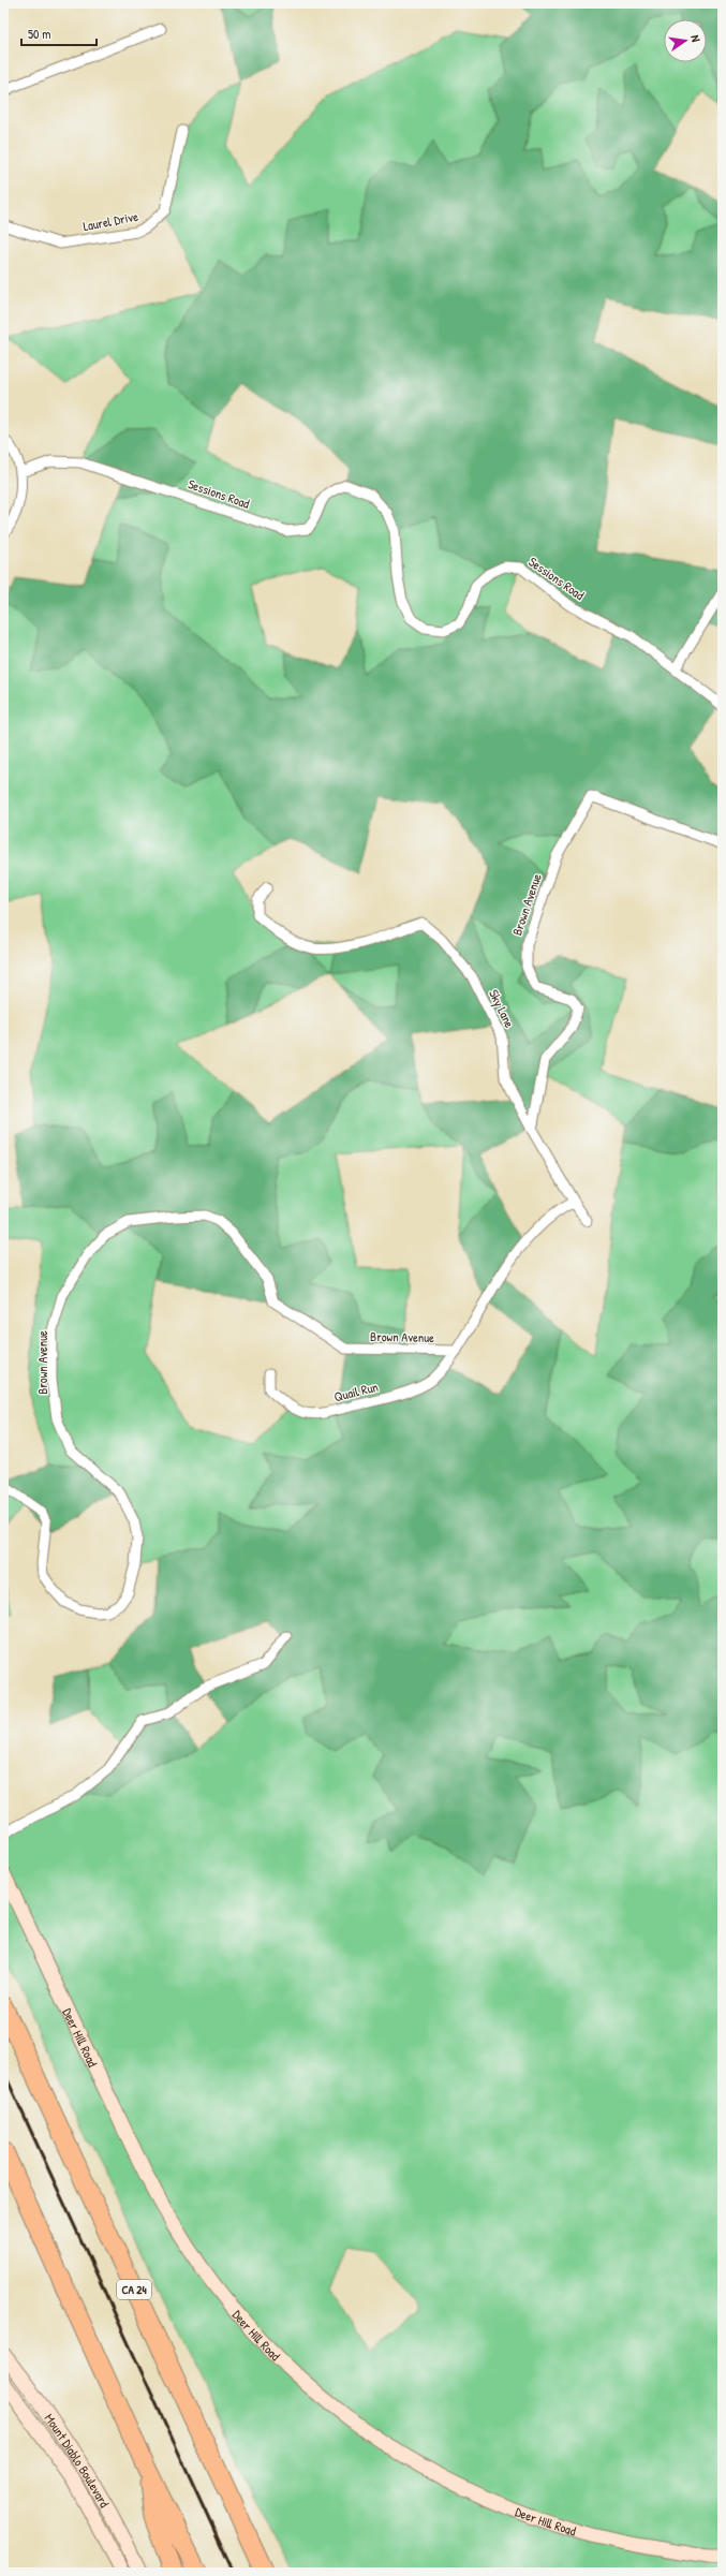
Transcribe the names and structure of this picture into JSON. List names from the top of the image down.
{
  "streets": {
    "highway": ["CA 24"],
    "street": [
      "Laurel Drive",
      "Sessions Road",
      "Brown Avenue",
      "Sky Lane",
      "Quail Run",
      "Deer Hill Road",
      "Mount Diablo Boulevard"
    ]
  },
  "crossings": [
    ["Brown Avenue", "Sky Lane"],
    ["Brown Avenue", "Quail Run"]
  ],
  "scale_bar": "50 m",
  "north": "right"
}
